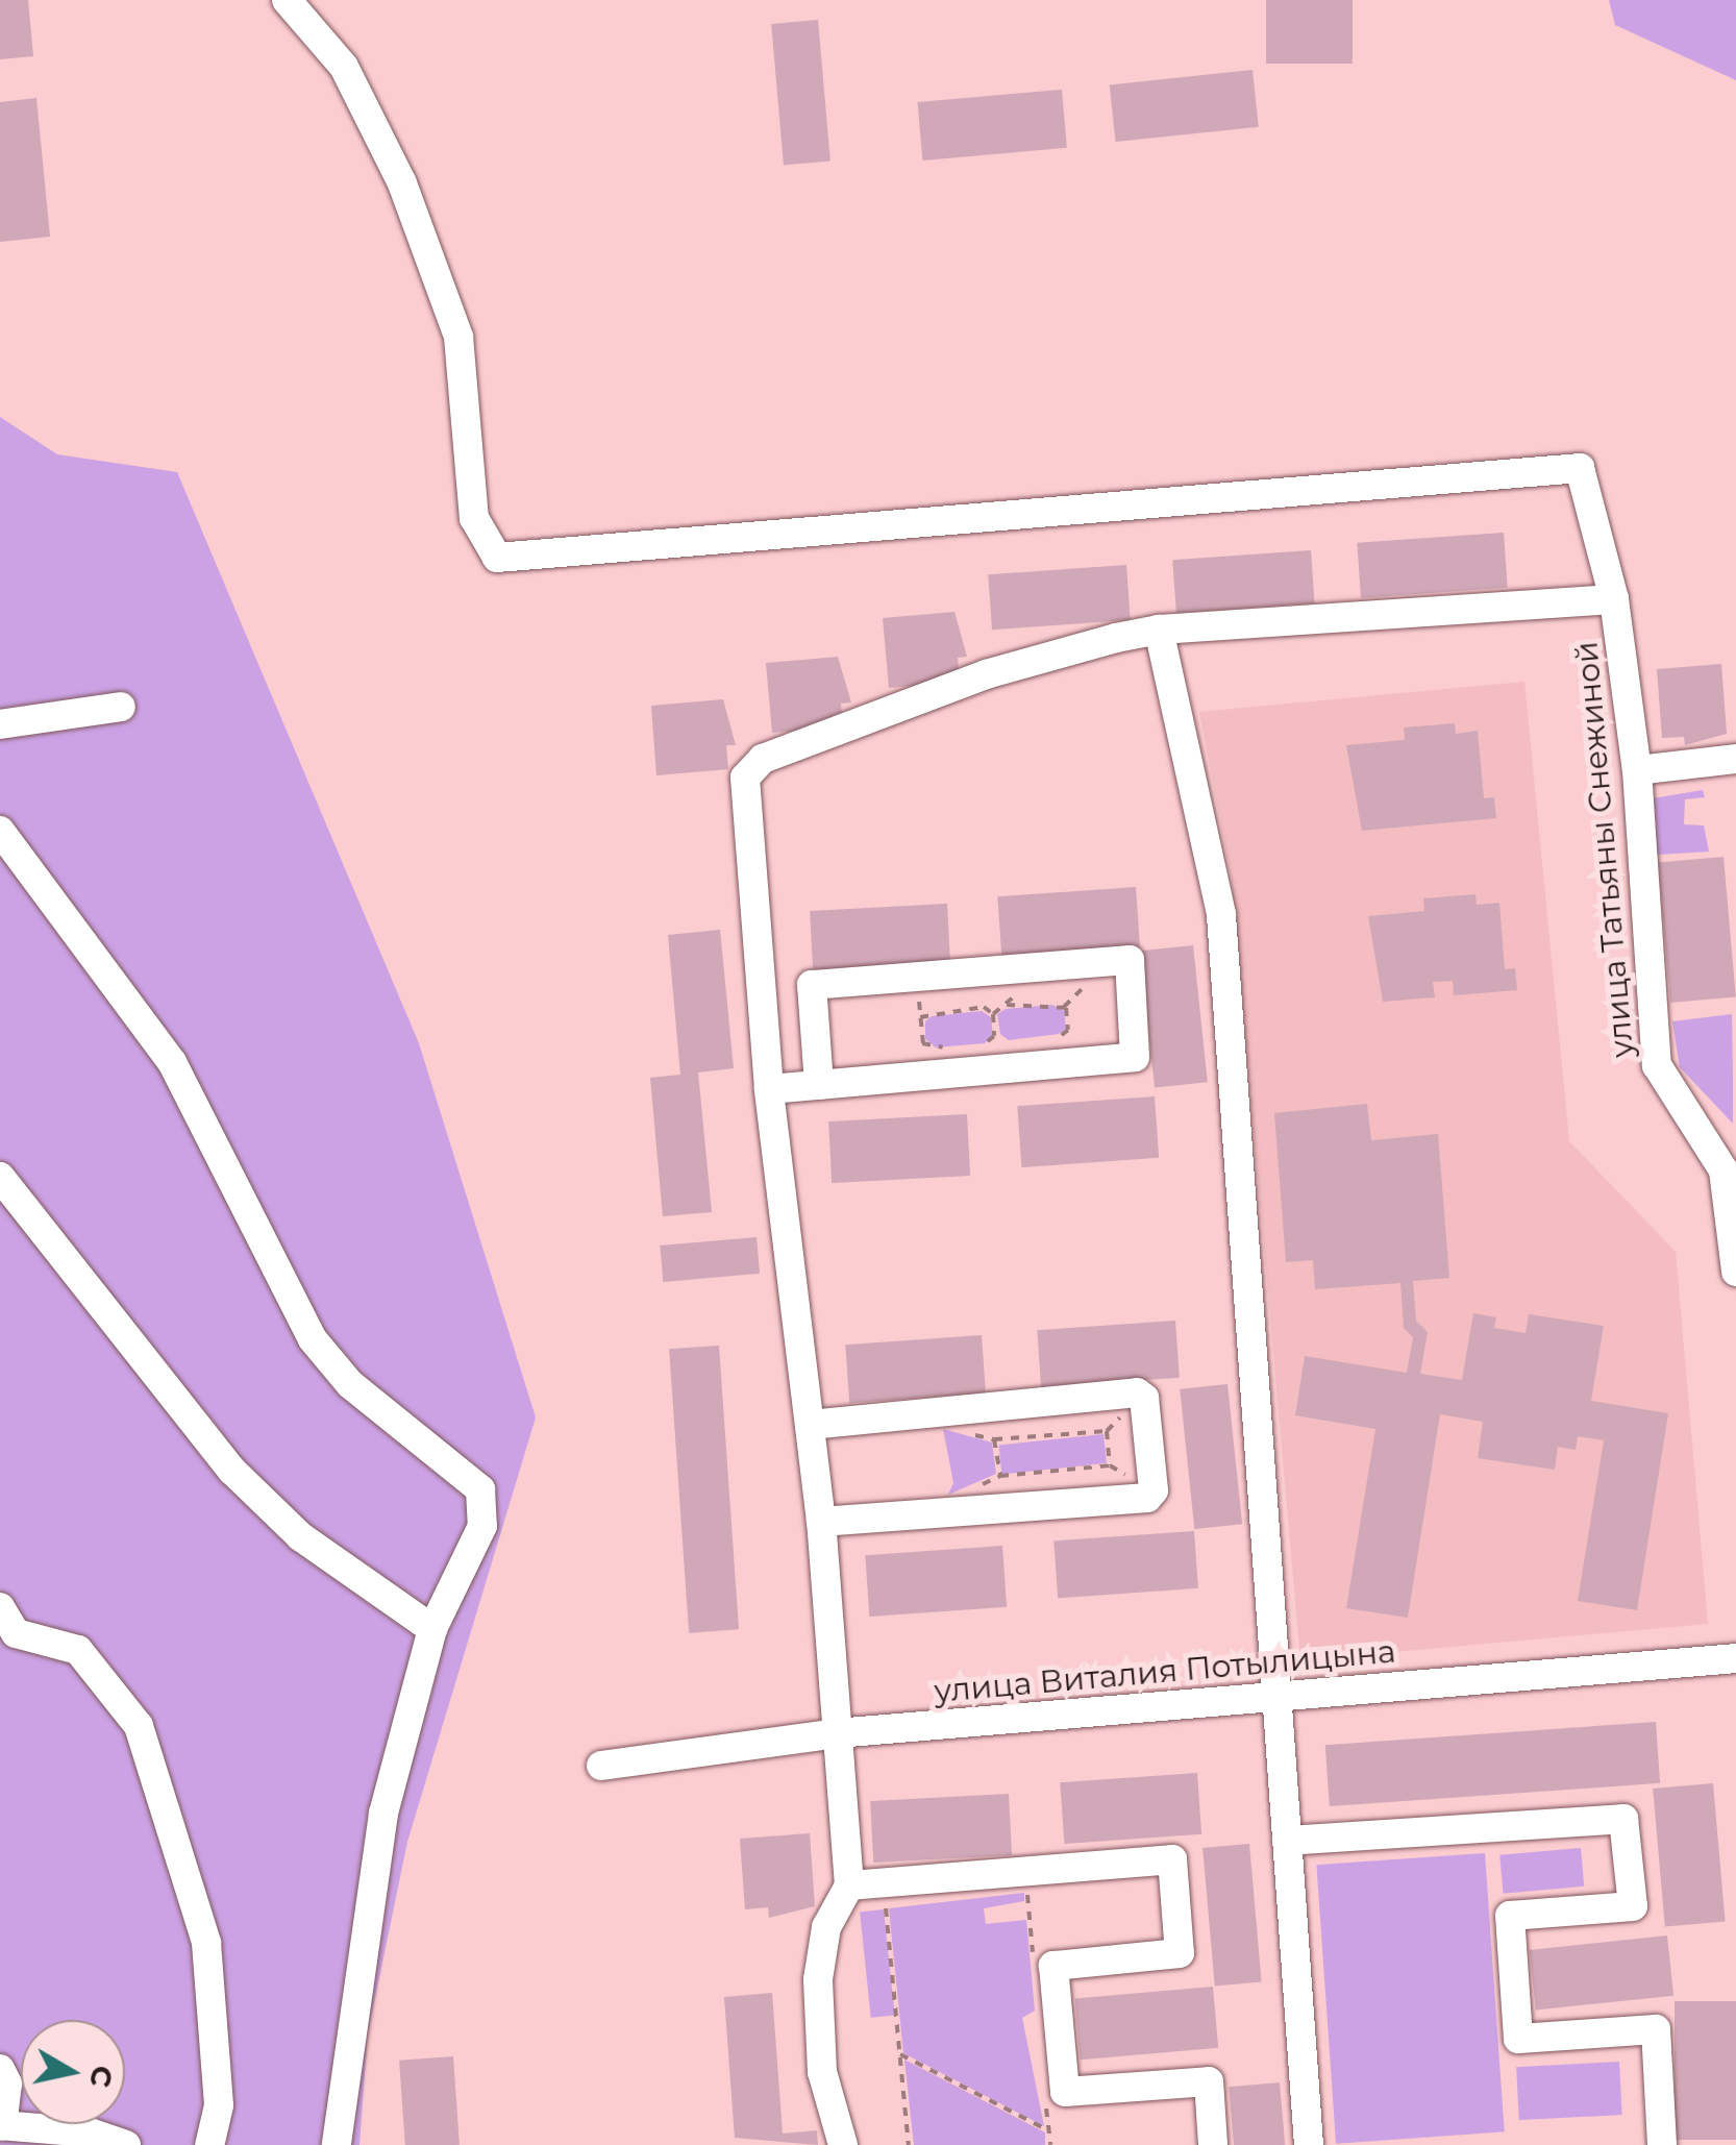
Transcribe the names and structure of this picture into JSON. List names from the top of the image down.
{
  "streets": {
    "street": ["улица Татьяны Снежиной", "улица Виталия Потылицына"]
  },
  "north": "right"
}
